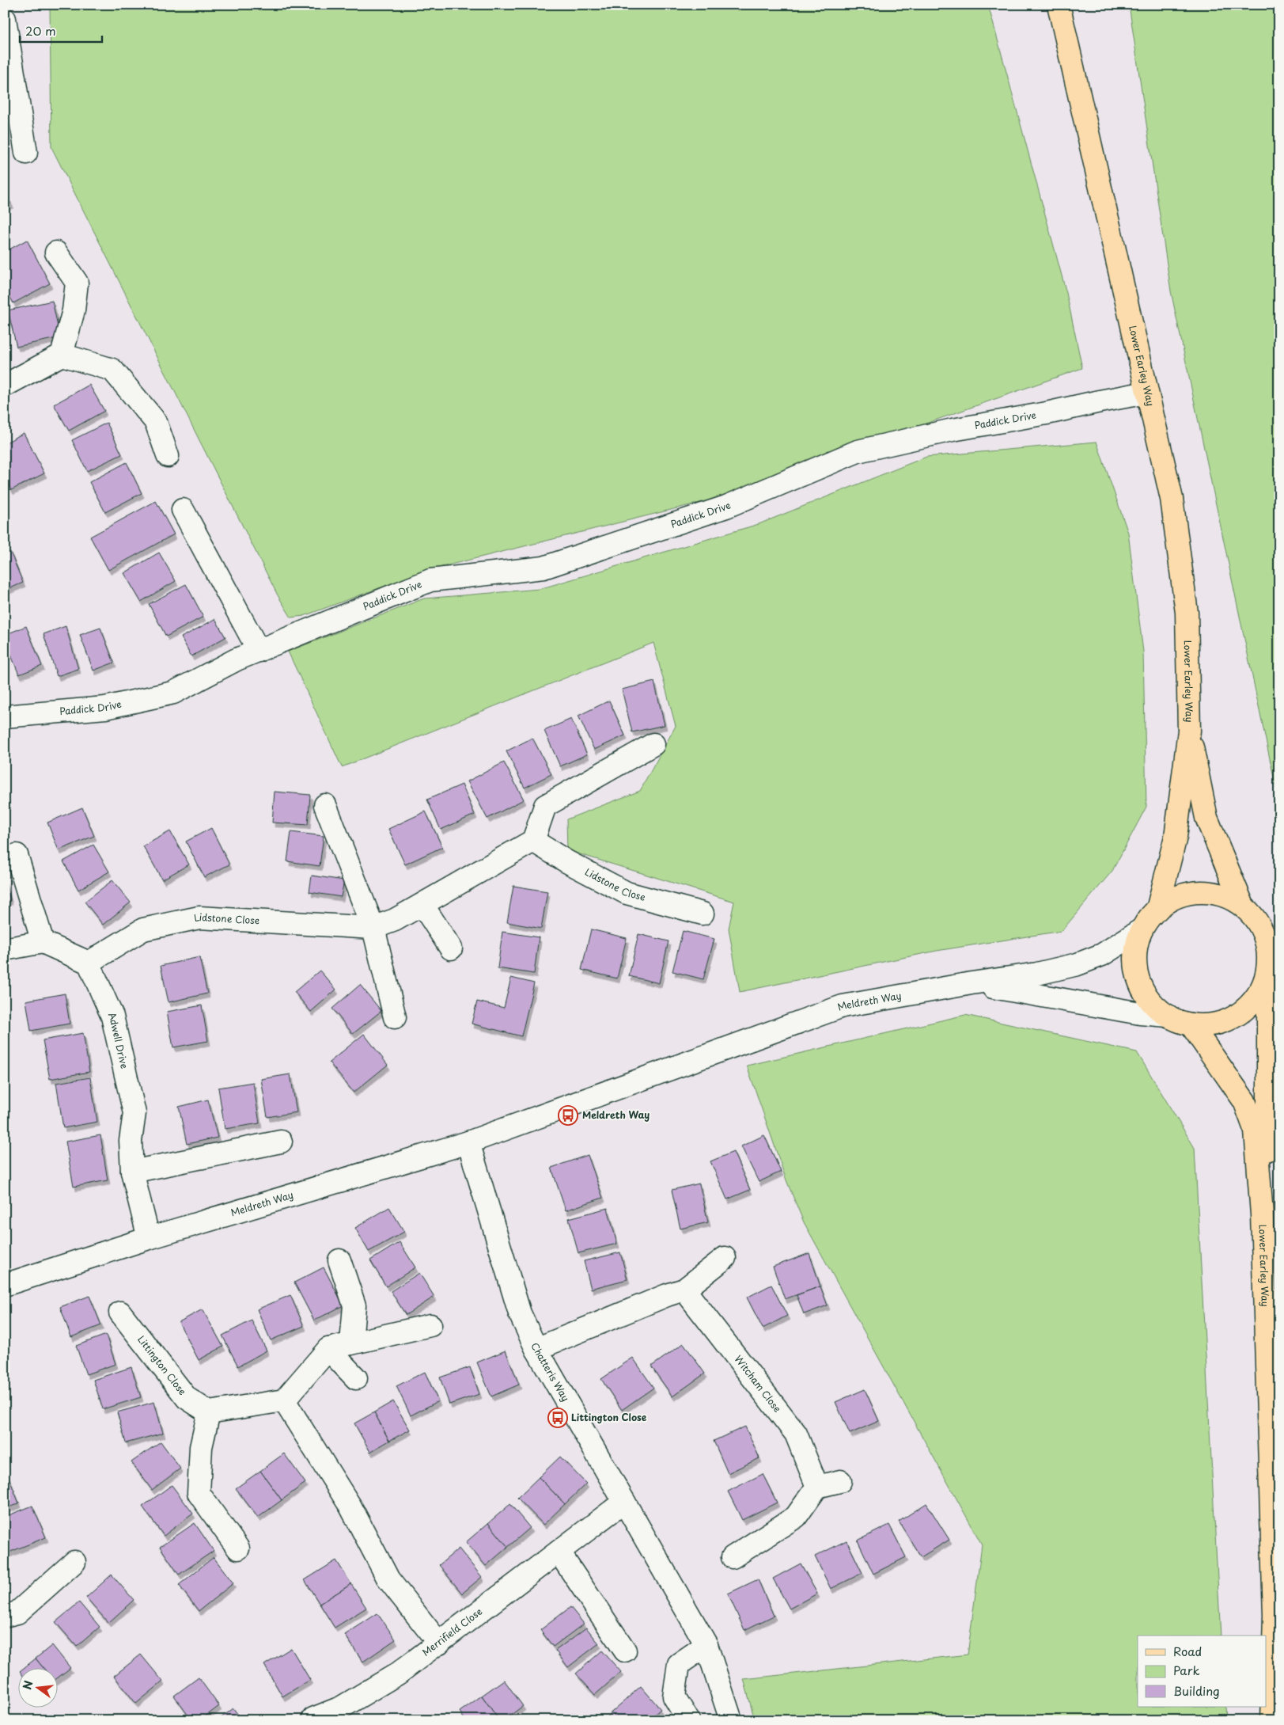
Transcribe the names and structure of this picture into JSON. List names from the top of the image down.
{
  "streets": {
    "main road": ["Lower Earley Way"],
    "street": [
      "Paddick Drive",
      "Lidstone Close",
      "Meldreth Way",
      "Adwell Drive",
      "Littington Close",
      "Chatteris Way",
      "Witcham Close",
      "Merrifield Close"
    ]
  },
  "crossings": [
    ["Lower Earley Way", "Paddick Drive"],
    ["Lower Earley Way", "Meldreth Way"],
    ["Lidstone Close", "Adwell Drive"],
    ["Meldreth Way", "Adwell Drive"],
    ["Meldreth Way", "Chatteris Way"],
    ["Chatteris Way", "Merrifield Close"]
  ],
  "places": {
    "bus stop": ["Meldreth Way", "Littington Close"]
  },
  "legend": ["Road", "Park", "Building"],
  "scale_bar": "20 m",
  "north": "left"
}
